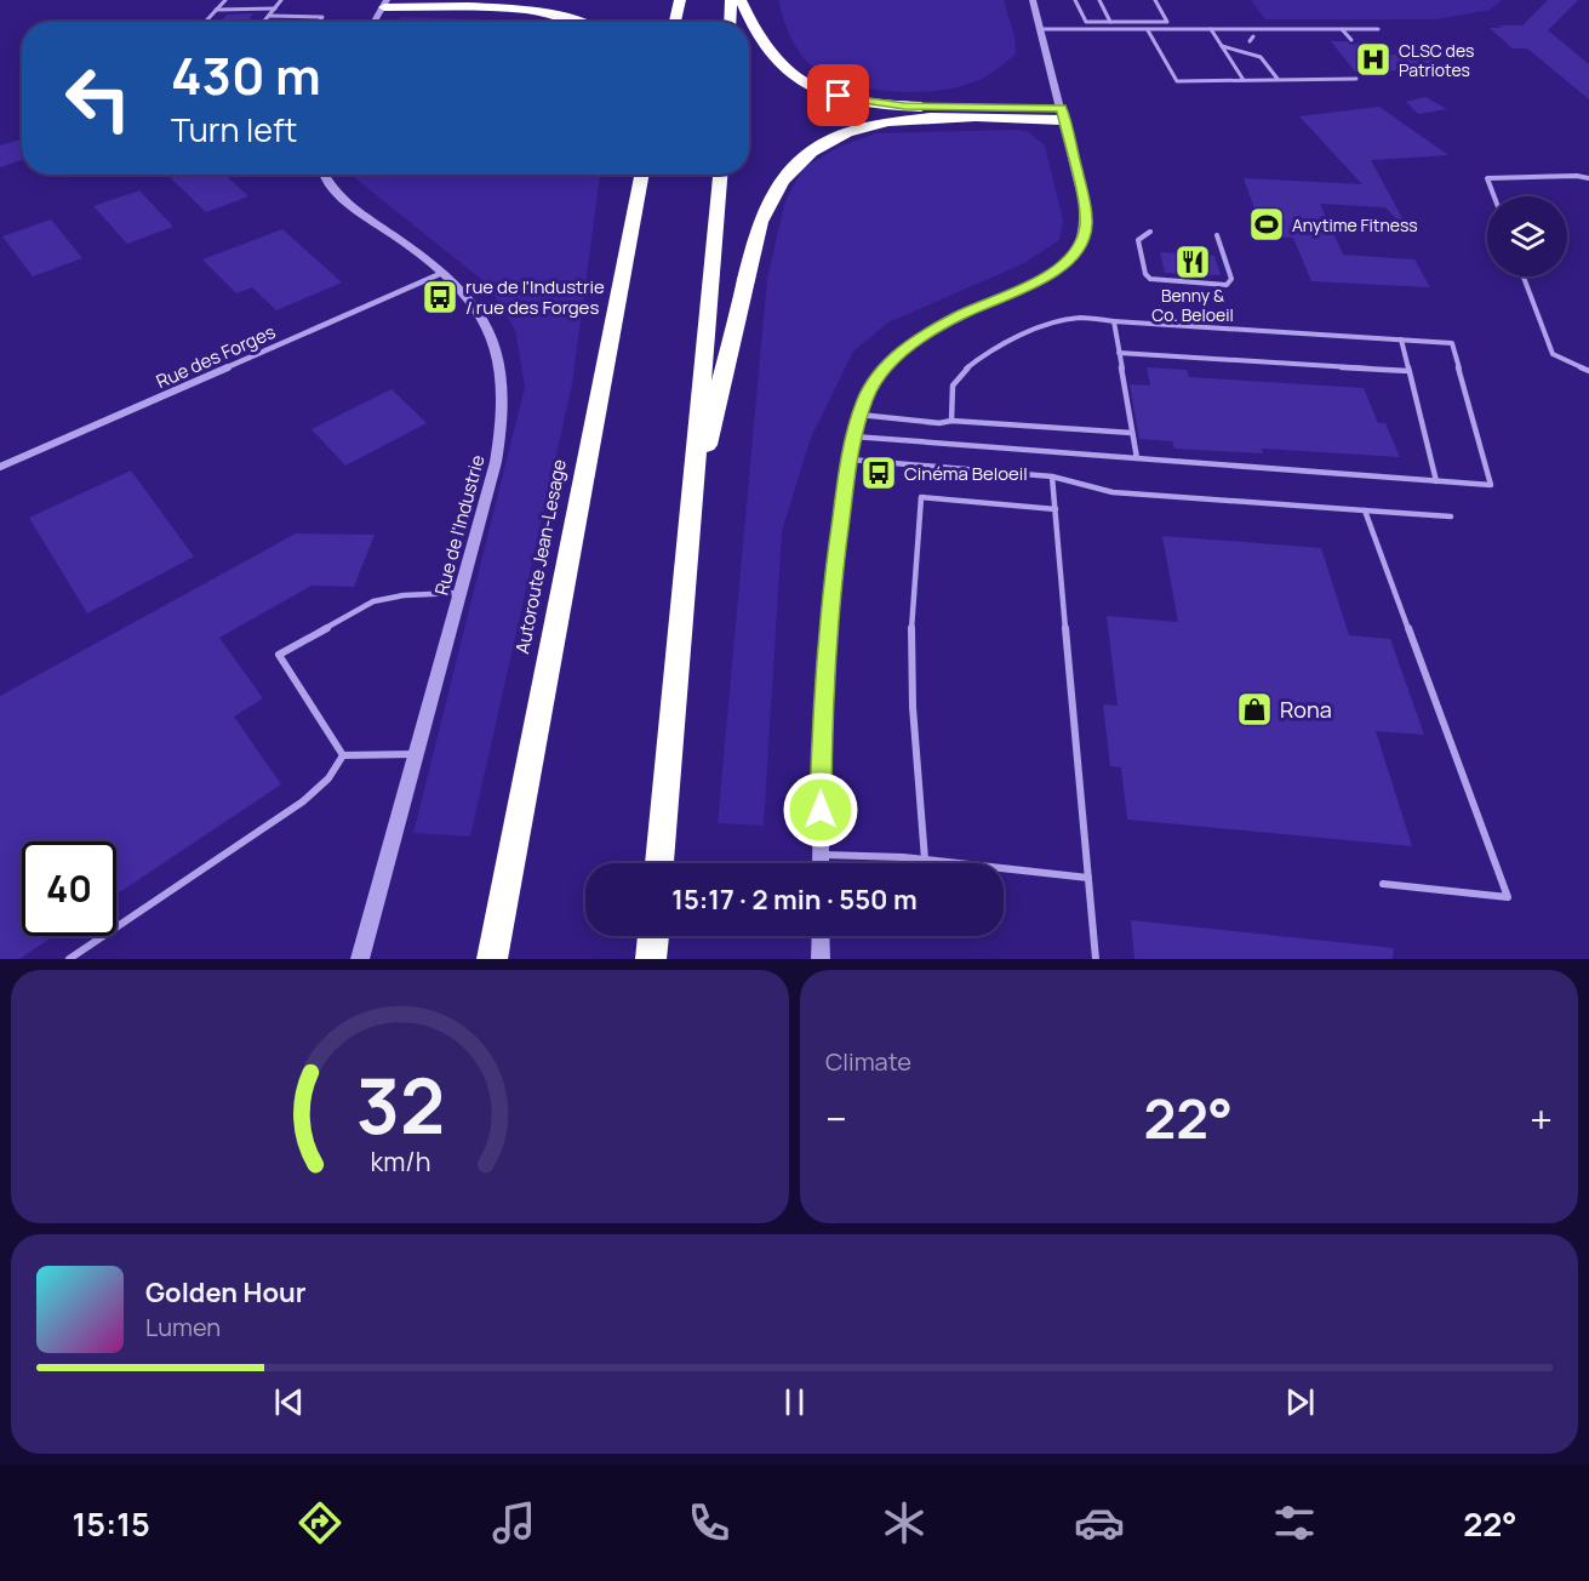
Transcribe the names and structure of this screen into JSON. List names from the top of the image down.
{
  "streets": {
    "highway": ["Autoroute Jean-Lesage"],
    "street": ["Rue des Forges", "Rue de l'Industrie"]
  },
  "crossings": [
    ["Rue des Forges", "Rue de l'Industrie"]
  ],
  "places": {
    "hospital": ["CLSC des Patriotes"],
    "sports": ["Anytime Fitness"],
    "restaurant": ["Benny & Co. Beloeil"],
    "bus stop": ["rue de l'Industrie / rue des Forges", "Cinéma Beloeil"],
    "shop": ["Rona"]
  },
  "page": {
    "turn": ["430 m", "Turn left"],
    "limit": "40",
    "trip": "15:17 · 2 min · 550 m",
    "tile": "Climate",
    "heat": ["−", "22°", "+"],
    "song": ["Golden Hour", "Lumen"],
    "tabs": ["15:15", "22°"],
    "gauge": ["32", "km/h"]
  }
}
